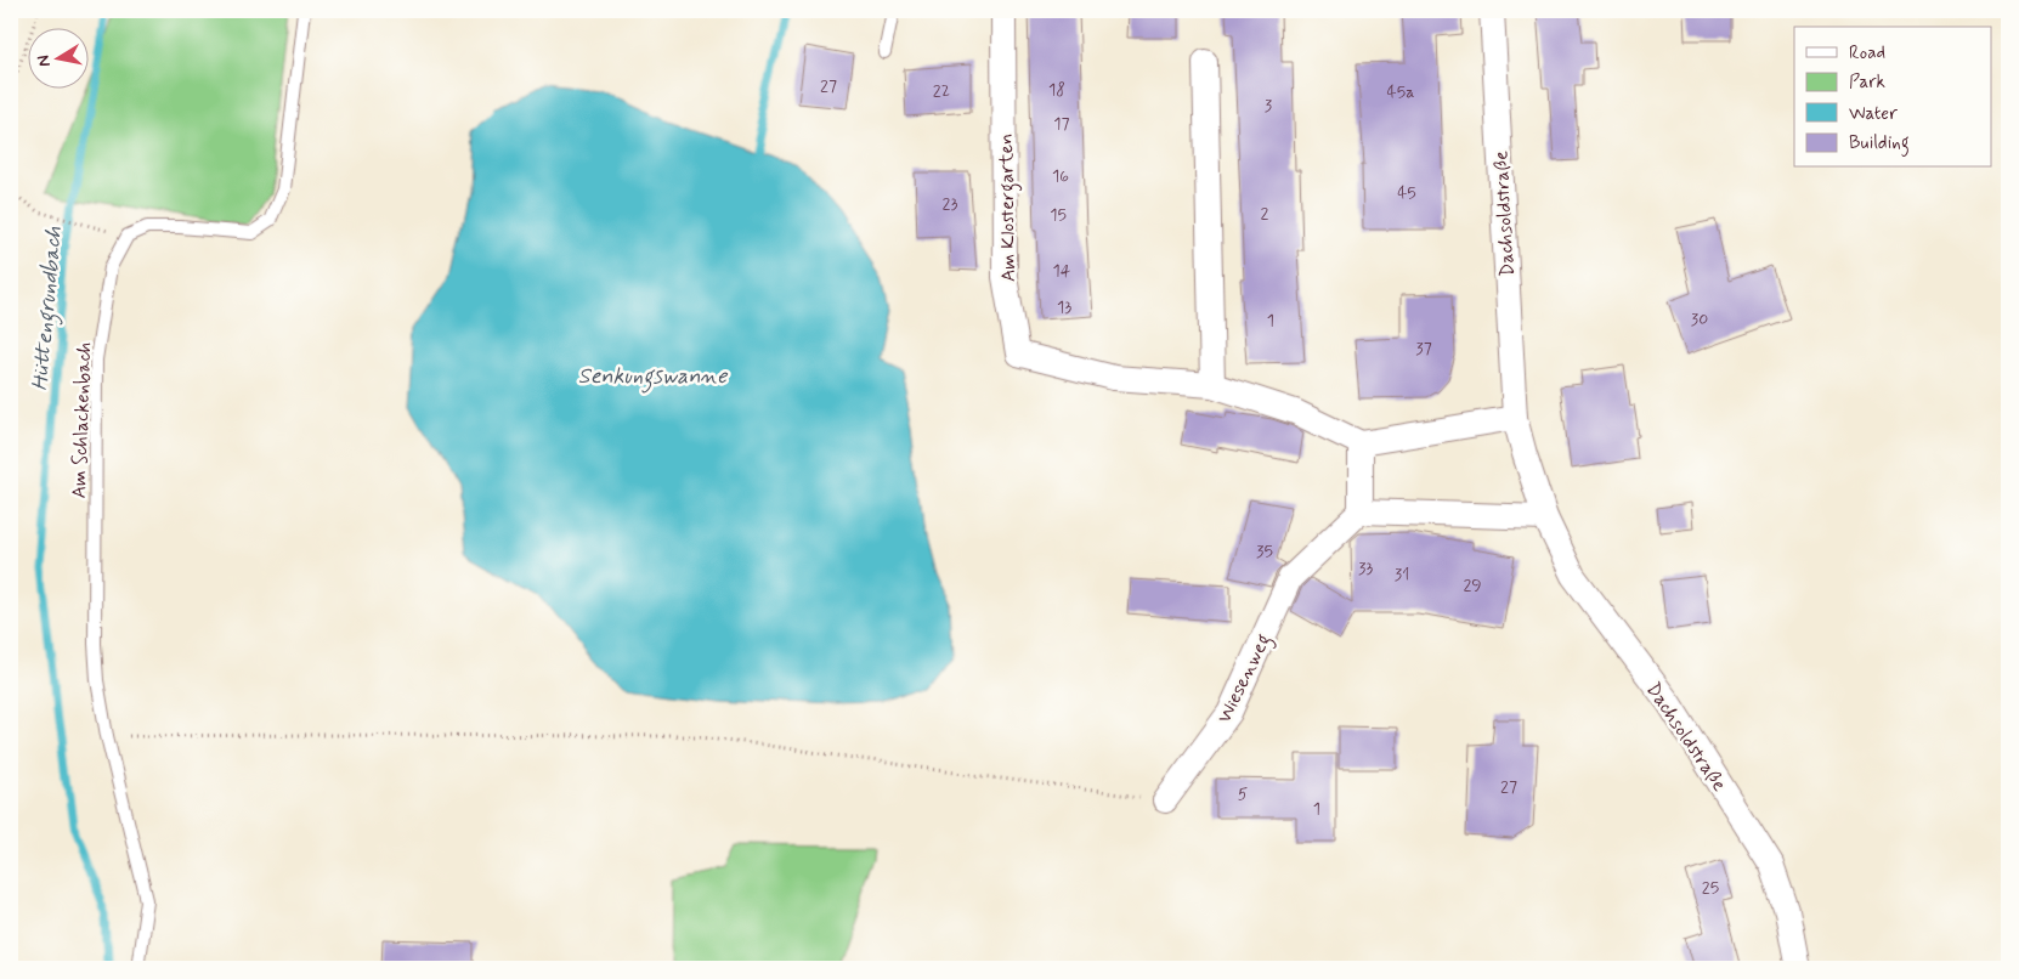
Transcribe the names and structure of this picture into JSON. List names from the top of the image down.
{
  "streets": {
    "street": ["Am Klostergarten", "Dachsoldstraße", "Wiesenweg"],
    "lane": ["Am Schlackenbach"]
  },
  "water": ["Hüttengrundbach", "Senkungswanne"],
  "house_numbers": [
    "27",
    "18",
    "22",
    "45a",
    "3",
    "17",
    "16",
    "45",
    "23",
    "2",
    "15",
    "14",
    "13",
    "30",
    "1",
    "37",
    "35",
    "33",
    "31",
    "29",
    "27",
    "5",
    "1",
    "25"
  ],
  "legend": [
    "Road",
    "Park",
    "Water",
    "Building"
  ],
  "north": "left"
}
